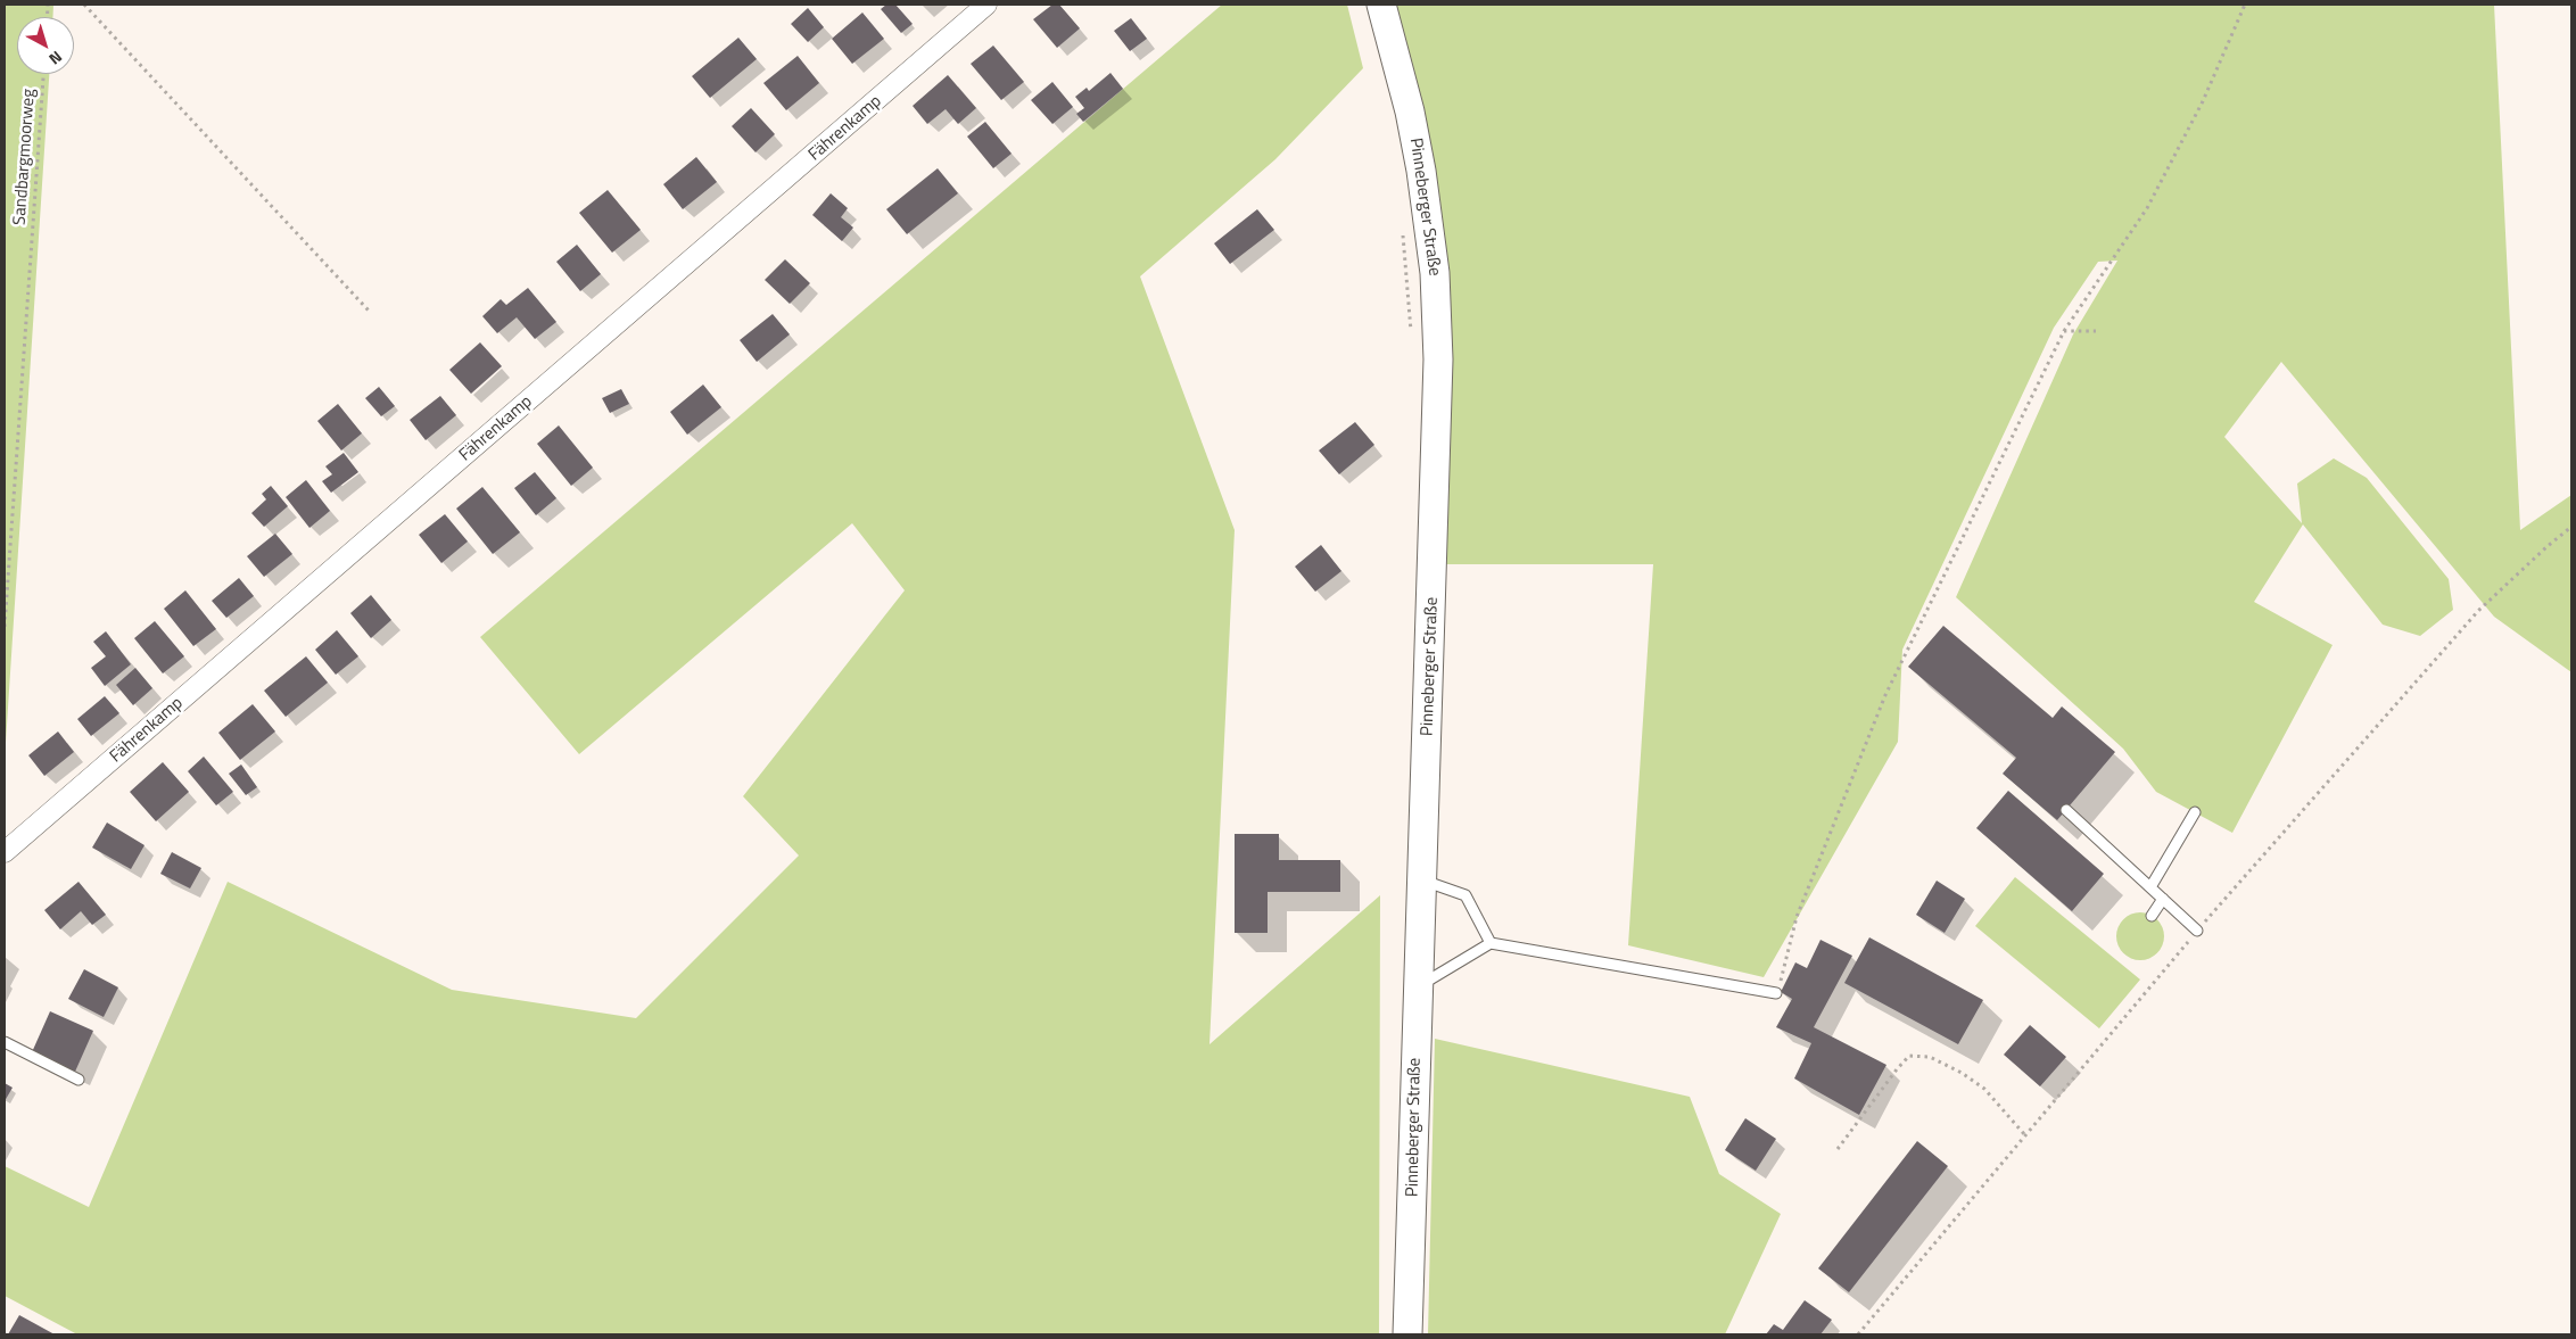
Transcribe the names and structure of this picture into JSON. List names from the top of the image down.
{
  "streets": {
    "main road": ["Pinneberger Straße"],
    "street": ["Fährenkamp"],
    "path": ["Sandbargmoorweg"]
  },
  "north": "bottom right"
}
